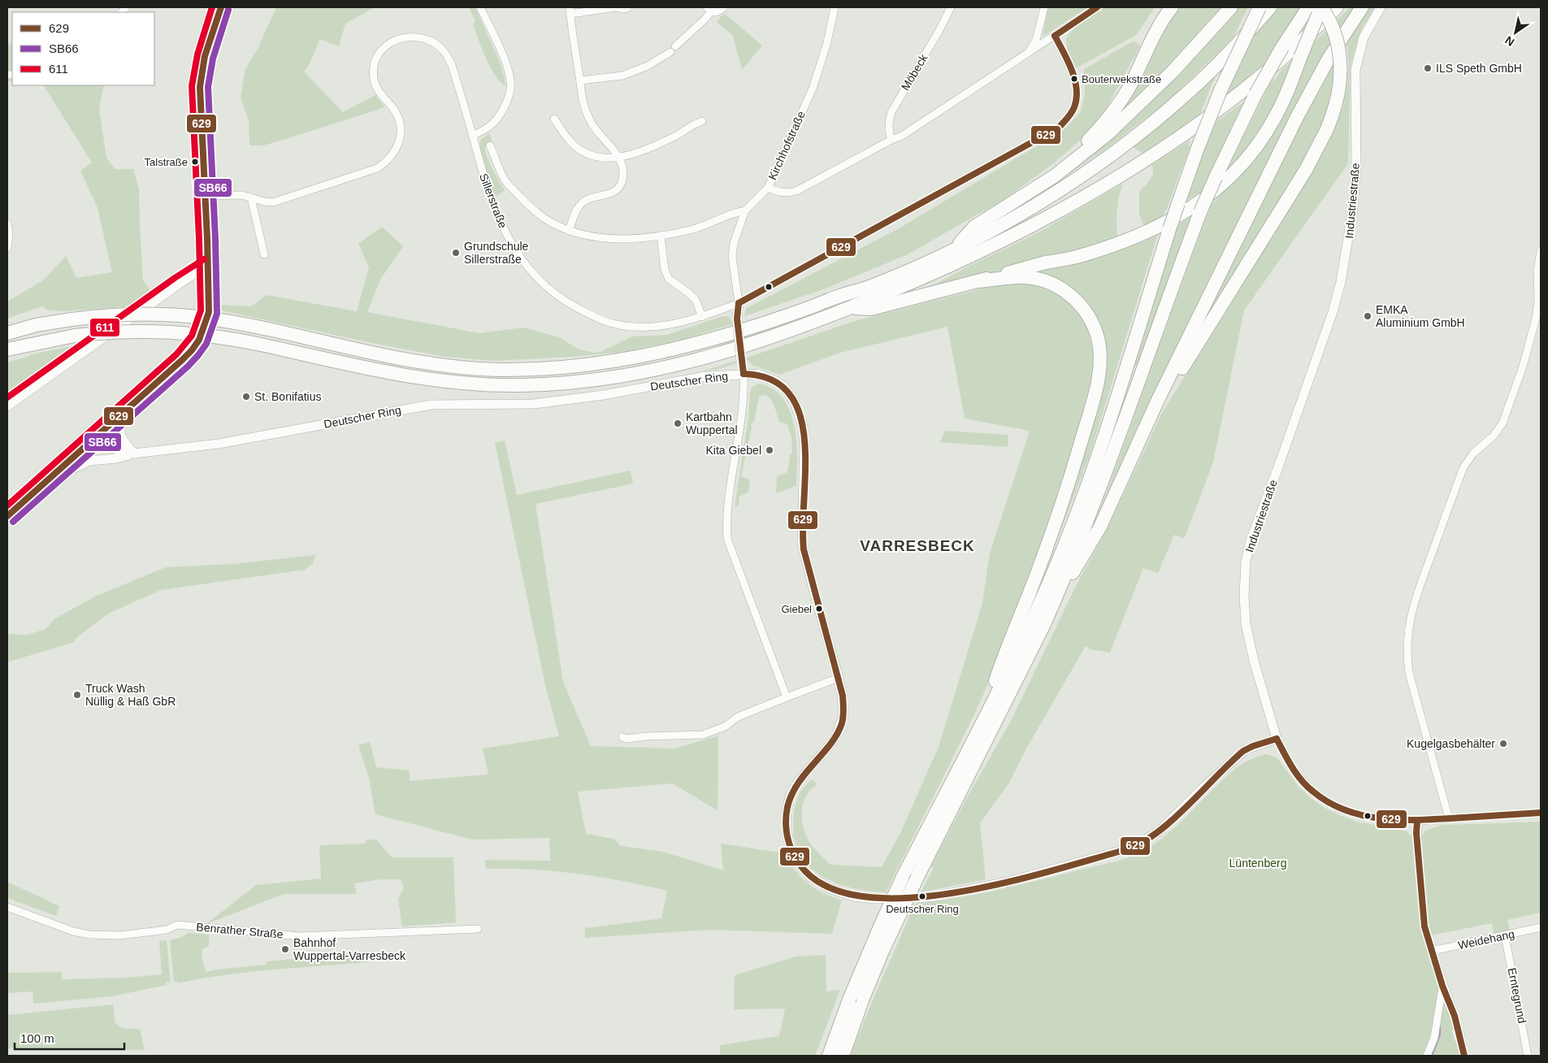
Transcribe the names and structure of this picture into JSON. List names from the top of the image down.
{
  "streets": {
    "street": [
      "Möbeck",
      "Kirchhofstraße",
      "Sillerstraße",
      "Industriestraße",
      "Deutscher Ring",
      "Benrather Straße",
      "Weidehang",
      "Erntegrund"
    ]
  },
  "crossings": [
    ["Kirchhofstraße", "Sillerstraße"],
    ["Kirchhofstraße", "Deutscher Ring"],
    ["Industriestraße", "Deutscher Ring"],
    ["Weidehang", "Erntegrund"]
  ],
  "districts": ["VARRESBECK"],
  "parks": ["Lüntenberg"],
  "places": [
    "ILS Speth GmbH",
    "Bouterwekstraße",
    "Talstraße",
    "Grundschule Sillerstraße",
    "EMKA Aluminium GmbH",
    "St. Bonifatius",
    "Kartbahn Wuppertal",
    "Kita Giebel",
    "Giebel",
    "Truck Wash Nüllig & Haß GbR",
    "Kugelgasbehälter",
    "Deutscher Ring",
    "Bahnhof Wuppertal-Varresbeck"
  ],
  "lines": ["transit line 629", "transit line 611", "transit line SB66"],
  "legend": ["629", "SB66", "611"],
  "scale_bar": "100 m",
  "north": "bottom left"
}
